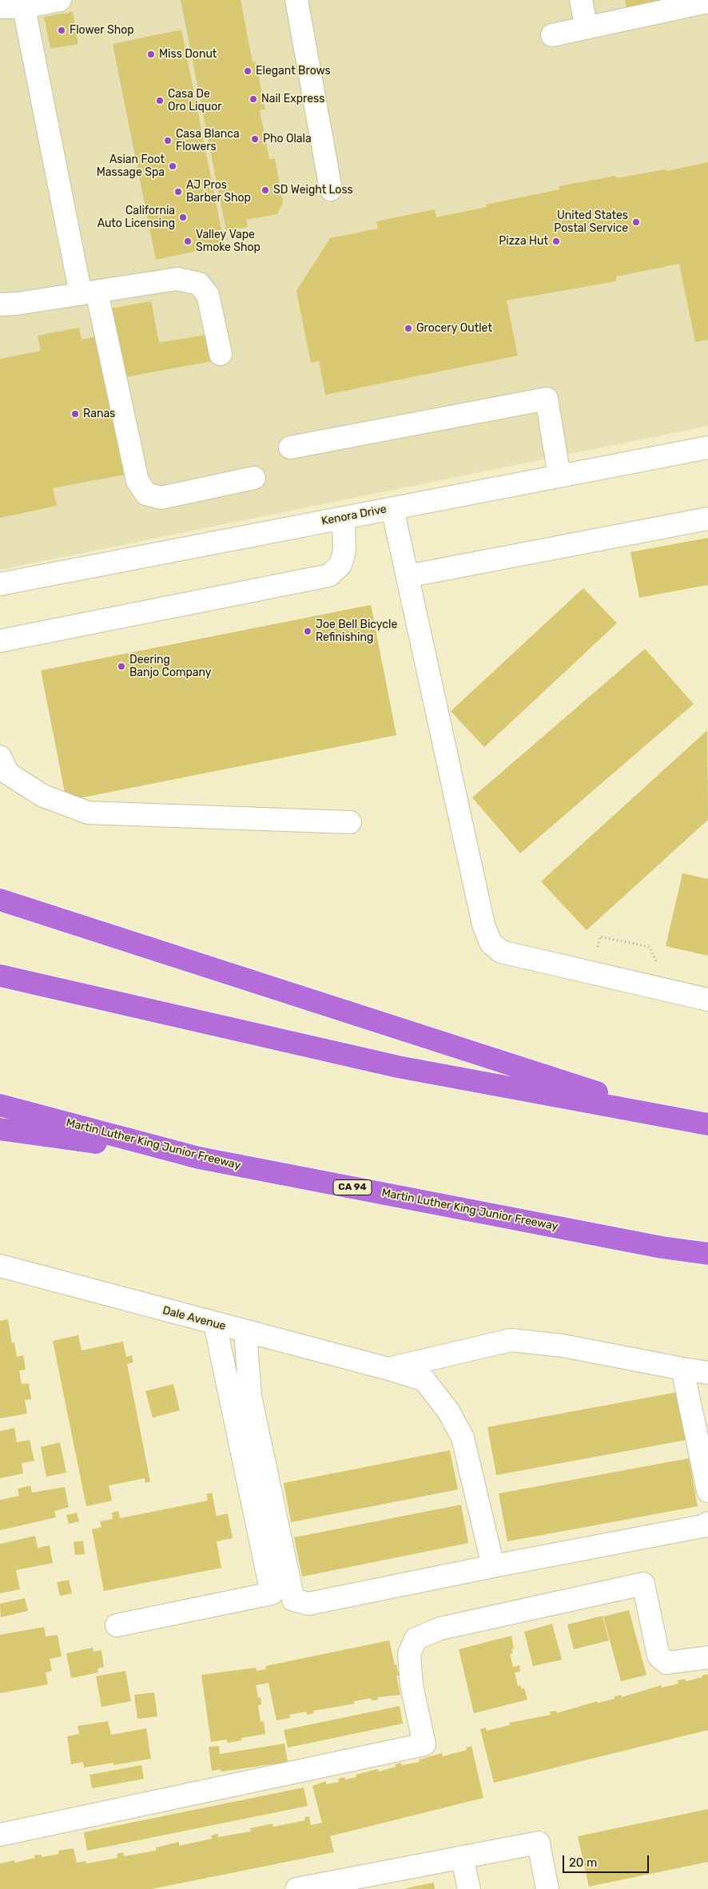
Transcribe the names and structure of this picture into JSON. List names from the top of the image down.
{
  "streets": {
    "highway": ["Martin Luther King Junior Freeway", "CA 94"],
    "street": ["Kenora Drive", "Dale Avenue"]
  },
  "places": [
    "Flower Shop",
    "Miss Donut",
    "Elegant Brows",
    "Nail Express",
    "Casa De Oro Liquor",
    "Pho Olala",
    "Casa Blanca Flowers",
    "Asian Foot Massage Spa",
    "SD Weight Loss",
    "AJ Pros Barber Shop",
    "California Auto Licensing",
    "United States Postal Service",
    "Valley Vape Smoke Shop",
    "Pizza Hut",
    "Grocery Outlet",
    "Ranas",
    "Joe Bell Bicycle Refinishing",
    "Deering Banjo Company"
  ],
  "scale_bar": "20 m"
}
